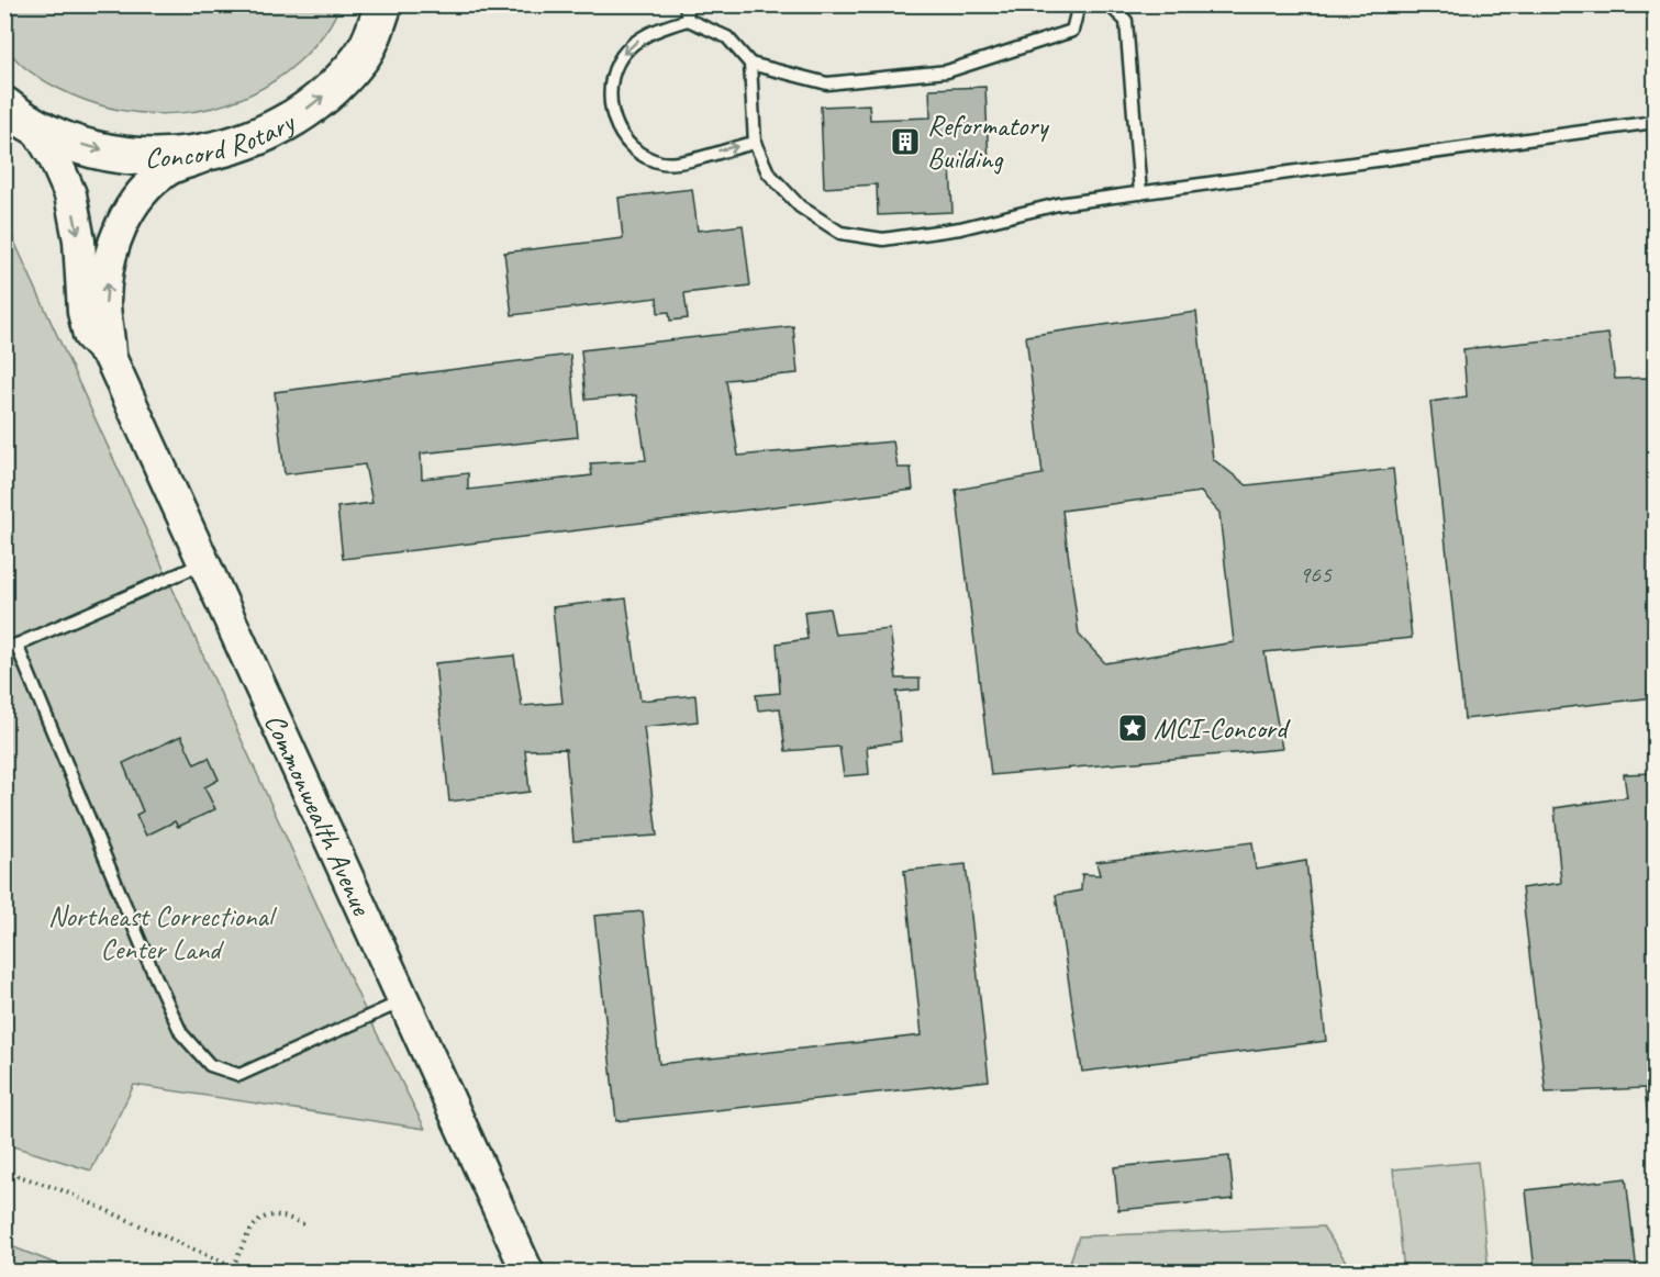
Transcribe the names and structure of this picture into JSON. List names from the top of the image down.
{
  "streets": {
    "highway": ["Concord Rotary"],
    "street": ["Commonwealth Avenue"]
  },
  "crossings": [
    ["Concord Rotary", "Commonwealth Avenue"]
  ],
  "one_way": ["Concord Rotary"],
  "parks": ["Northeast Correctional Center Land"],
  "places": {
    "building": ["Reformatory Building"],
    "place": ["MCI-Concord"]
  },
  "house_numbers": ["965"]
}
